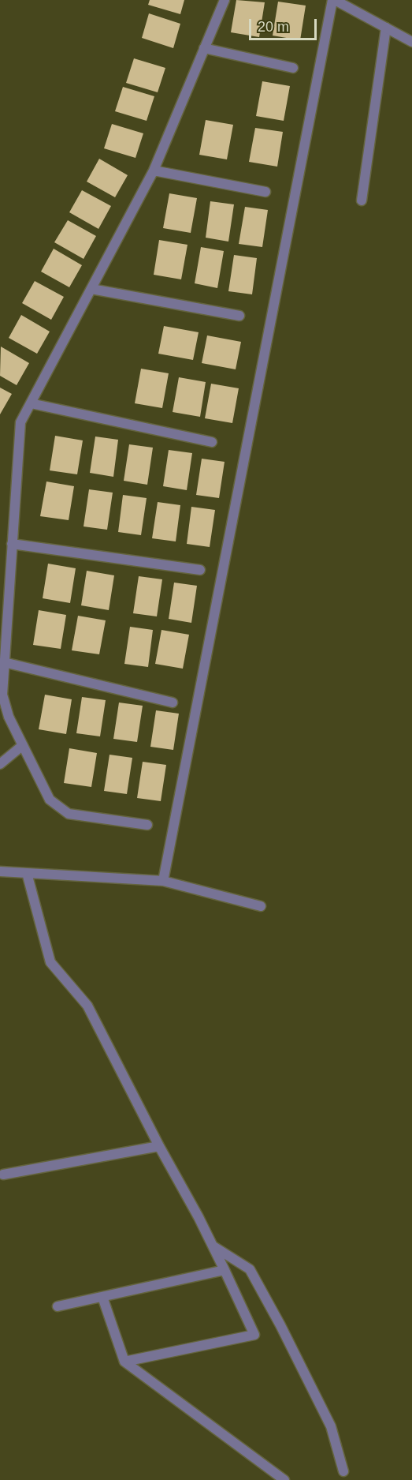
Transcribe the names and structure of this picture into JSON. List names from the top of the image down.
{
  "scale_bar": "20 m"
}
